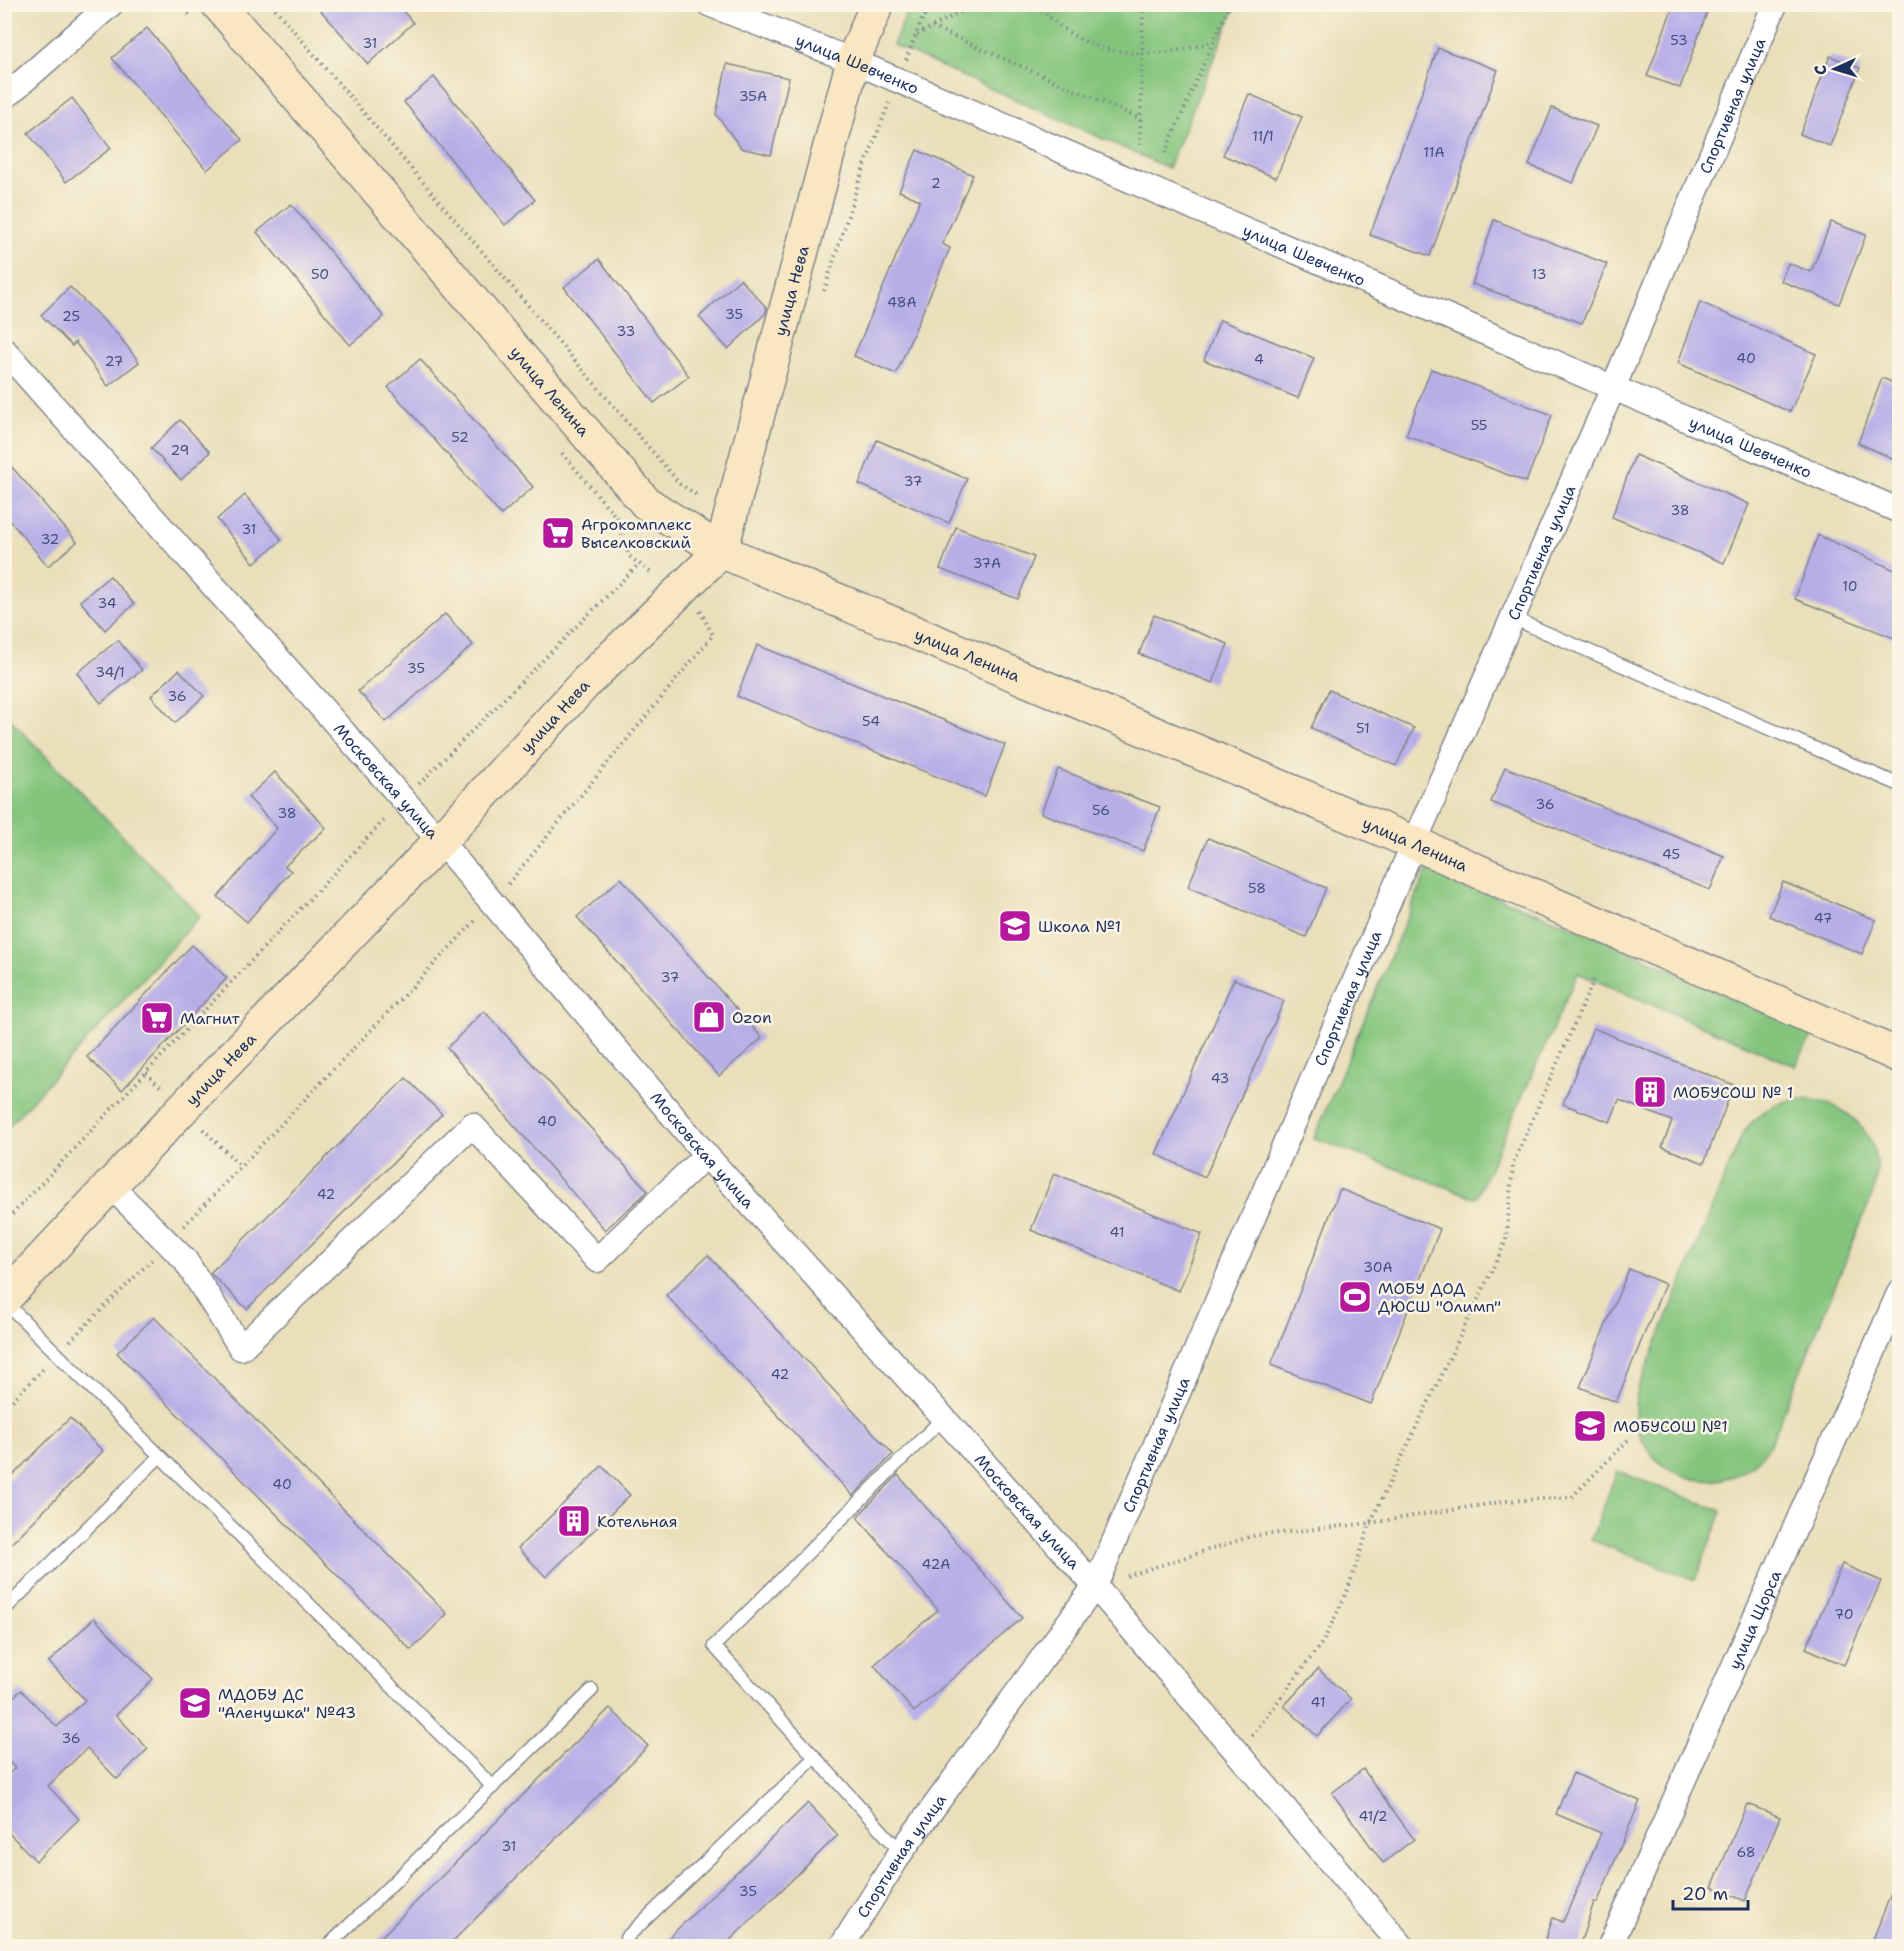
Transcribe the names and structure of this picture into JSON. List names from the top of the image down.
{
  "streets": {
    "main road": ["улица Нева", "улица Ленина"],
    "street": [
      "улица Шевченко",
      "Спортивная улица",
      "Московская улица",
      "улица Щорса"
    ]
  },
  "crossings": [
    ["улица Шевченко", "Спортивная улица"],
    ["улица Шевченко", "улица Нева"],
    ["Спортивная улица", "улица Ленина"],
    ["Спортивная улица", "Московская улица"],
    ["улица Нева", "улица Ленина"],
    ["улица Нева", "Московская улица"]
  ],
  "places": {
    "supermarket": ["Агрокомплекс Выселковский", "Магнит"],
    "school or university": ["Школа №1", "МОБУСОШ №1", "МДОБУ ДС \"Аленушка\" №43"],
    "shop": ["Ozon"],
    "building": ["МОБУСОШ № 1", "Котельная"],
    "sports": ["МОБУ ДОД ДЮСШ \"Олимп\""]
  },
  "house_numbers": [
    "53",
    "31",
    "35А",
    "11/1",
    "11А",
    "2",
    "50",
    "13",
    "48А",
    "35",
    "25",
    "33",
    "40",
    "4",
    "27",
    "55",
    "52",
    "29",
    "37",
    "38",
    "31",
    "32",
    "37А",
    "10",
    "34",
    "35",
    "34/1",
    "36",
    "54",
    "51",
    "36",
    "56",
    "38",
    "45",
    "58",
    "47",
    "37",
    "43",
    "40",
    "42",
    "41",
    "30А",
    "42",
    "40",
    "42А",
    "70",
    "41",
    "36",
    "41/2",
    "31",
    "68",
    "35"
  ],
  "scale_bar": "20 m",
  "north": "left"
}
